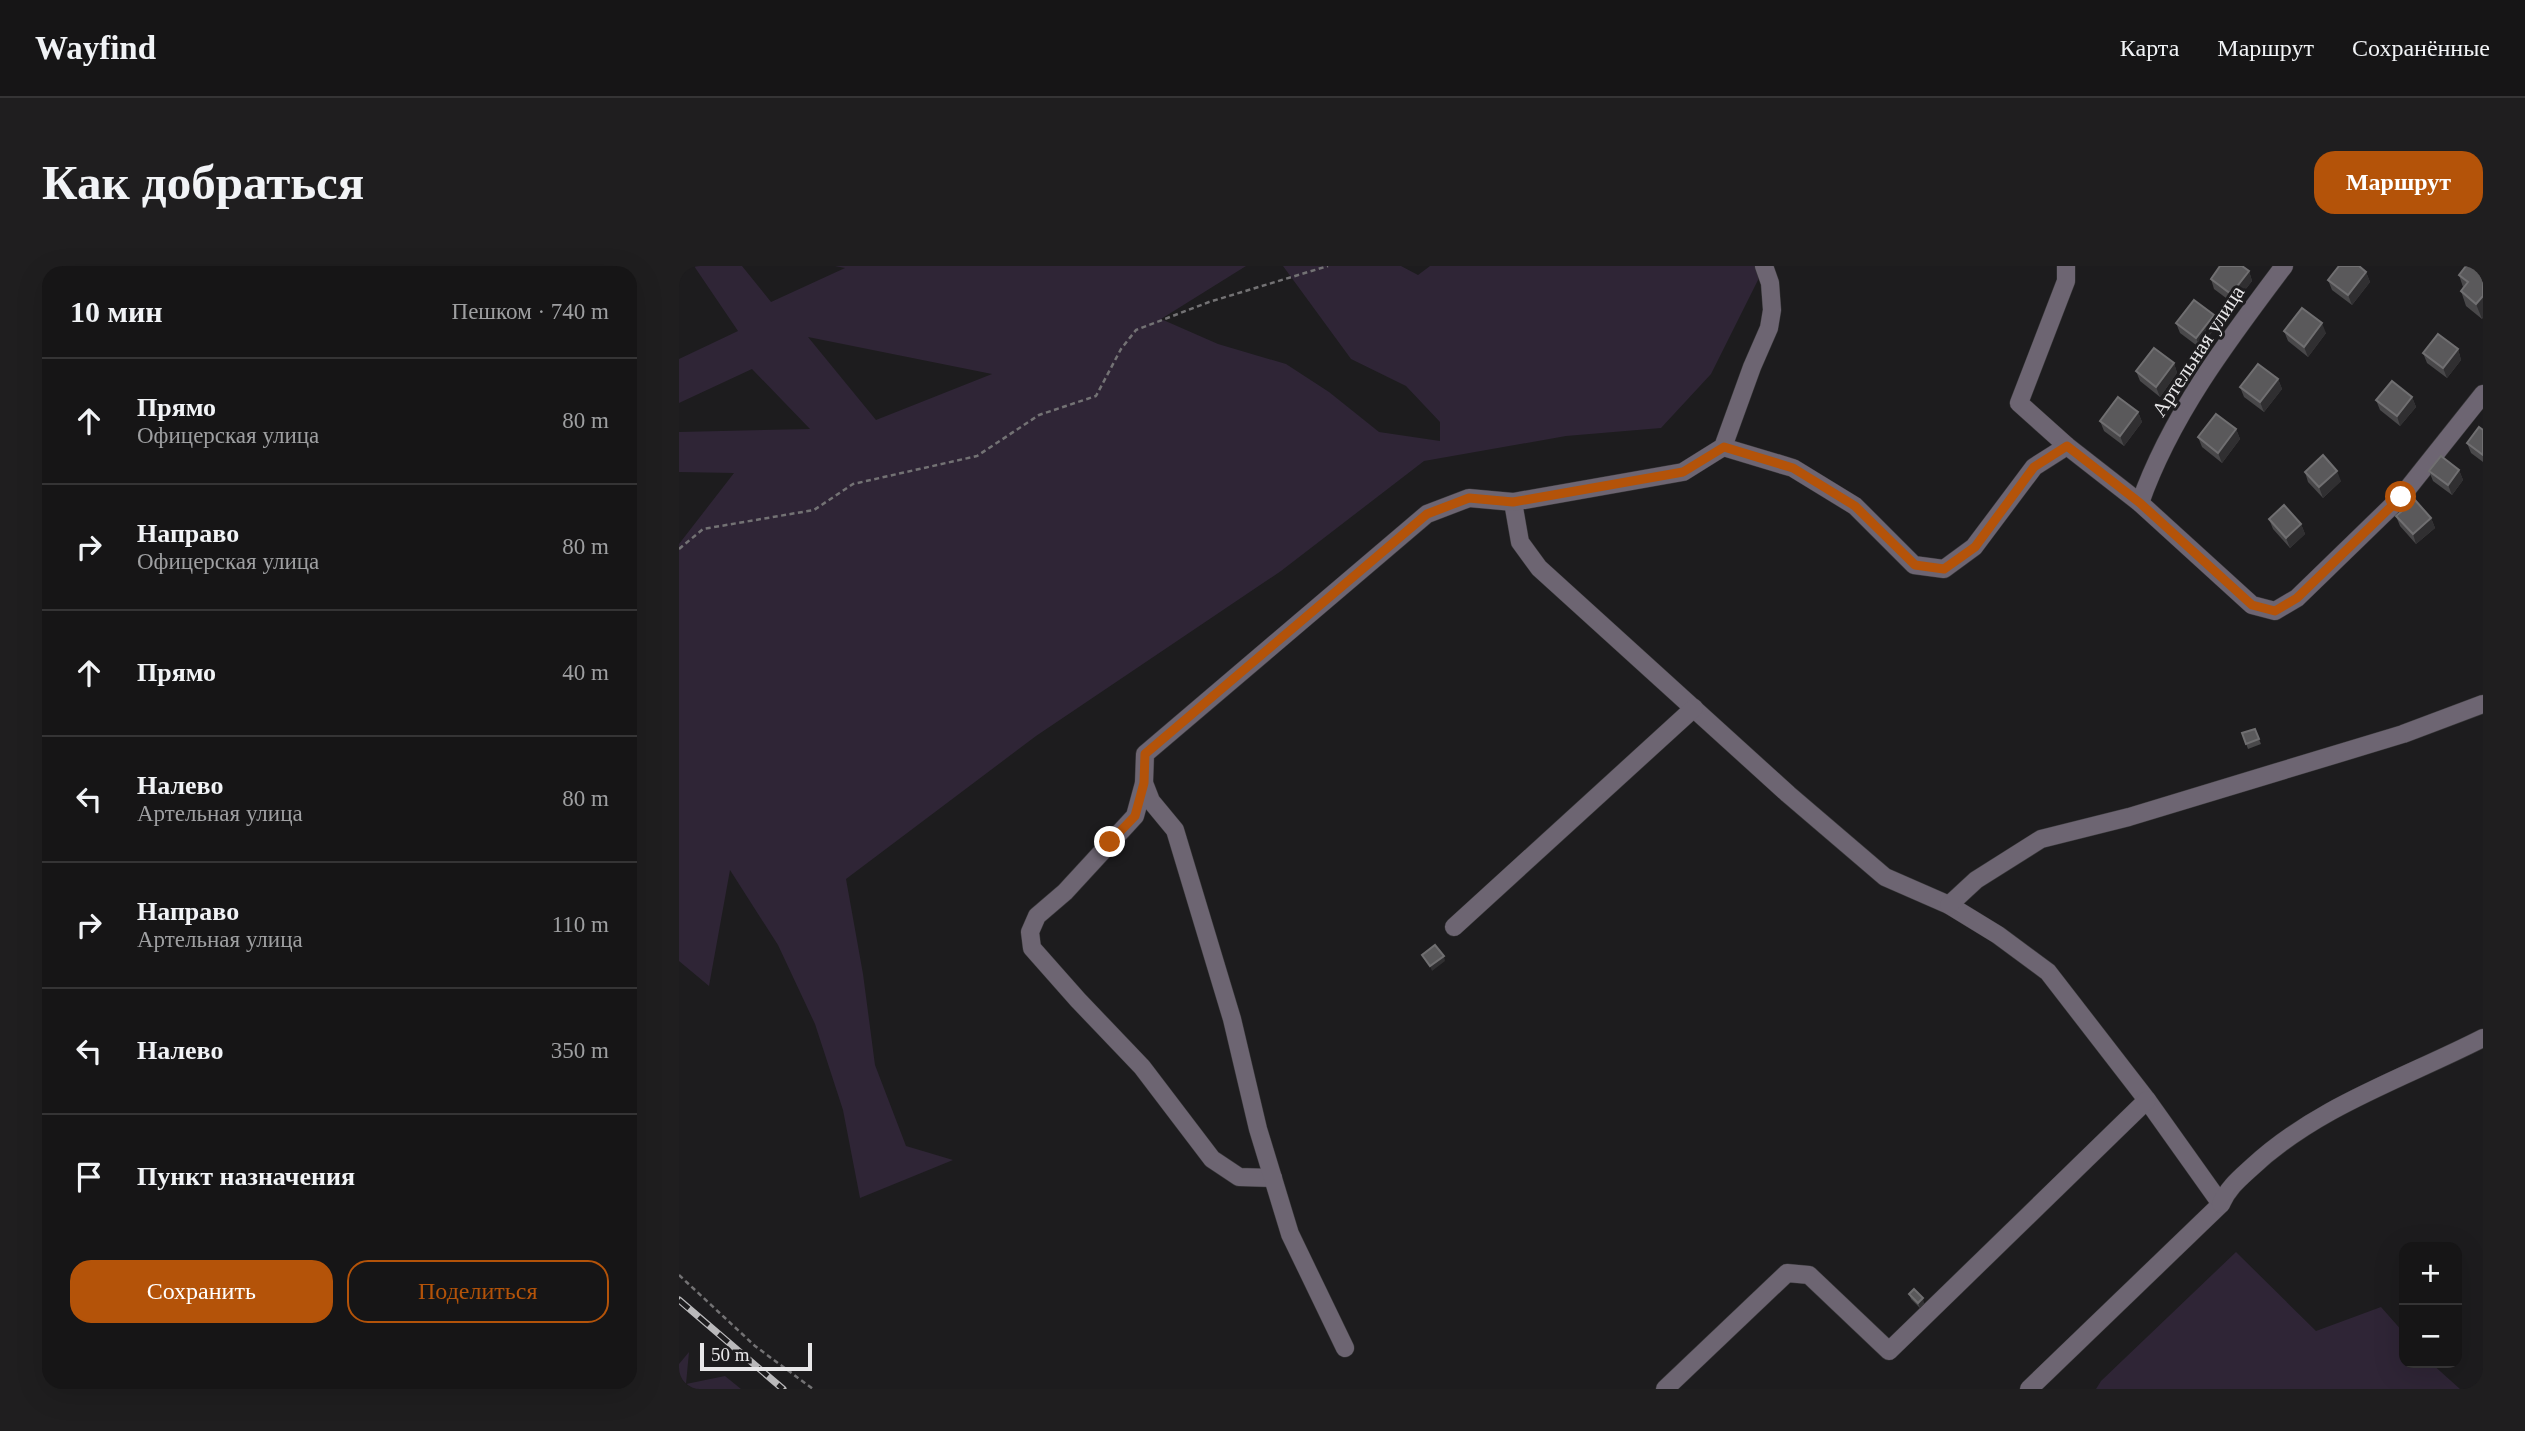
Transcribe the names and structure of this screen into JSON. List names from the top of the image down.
{
  "streets": {
    "street": ["Артельная улица"]
  },
  "scale_bar": "50 m",
  "page": {
    "header": "Wayfind",
    "nav": ["Карта", "Маршрут", "Сохранённые"],
    "buttons": [
      "Маршрут",
      ["Сохранить", "Поделиться"]
    ],
    "title": "Как добраться",
    "heading": ["10 мин", "Пешком · 740 m"],
    "list": [
      ["Прямо", "Офицерская улица", "80 m"],
      ["Направо", "Офицерская улица", "80 m"],
      ["Прямо", "40 m"],
      ["Налево", "Артельная улица", "80 m"],
      ["Направо", "Артельная улица", "110 m"],
      ["Налево", "350 m"],
      "Пункт назначения"
    ],
    "map_buttons": ["+", "−"],
    "scale": "50 m"
  }
}
